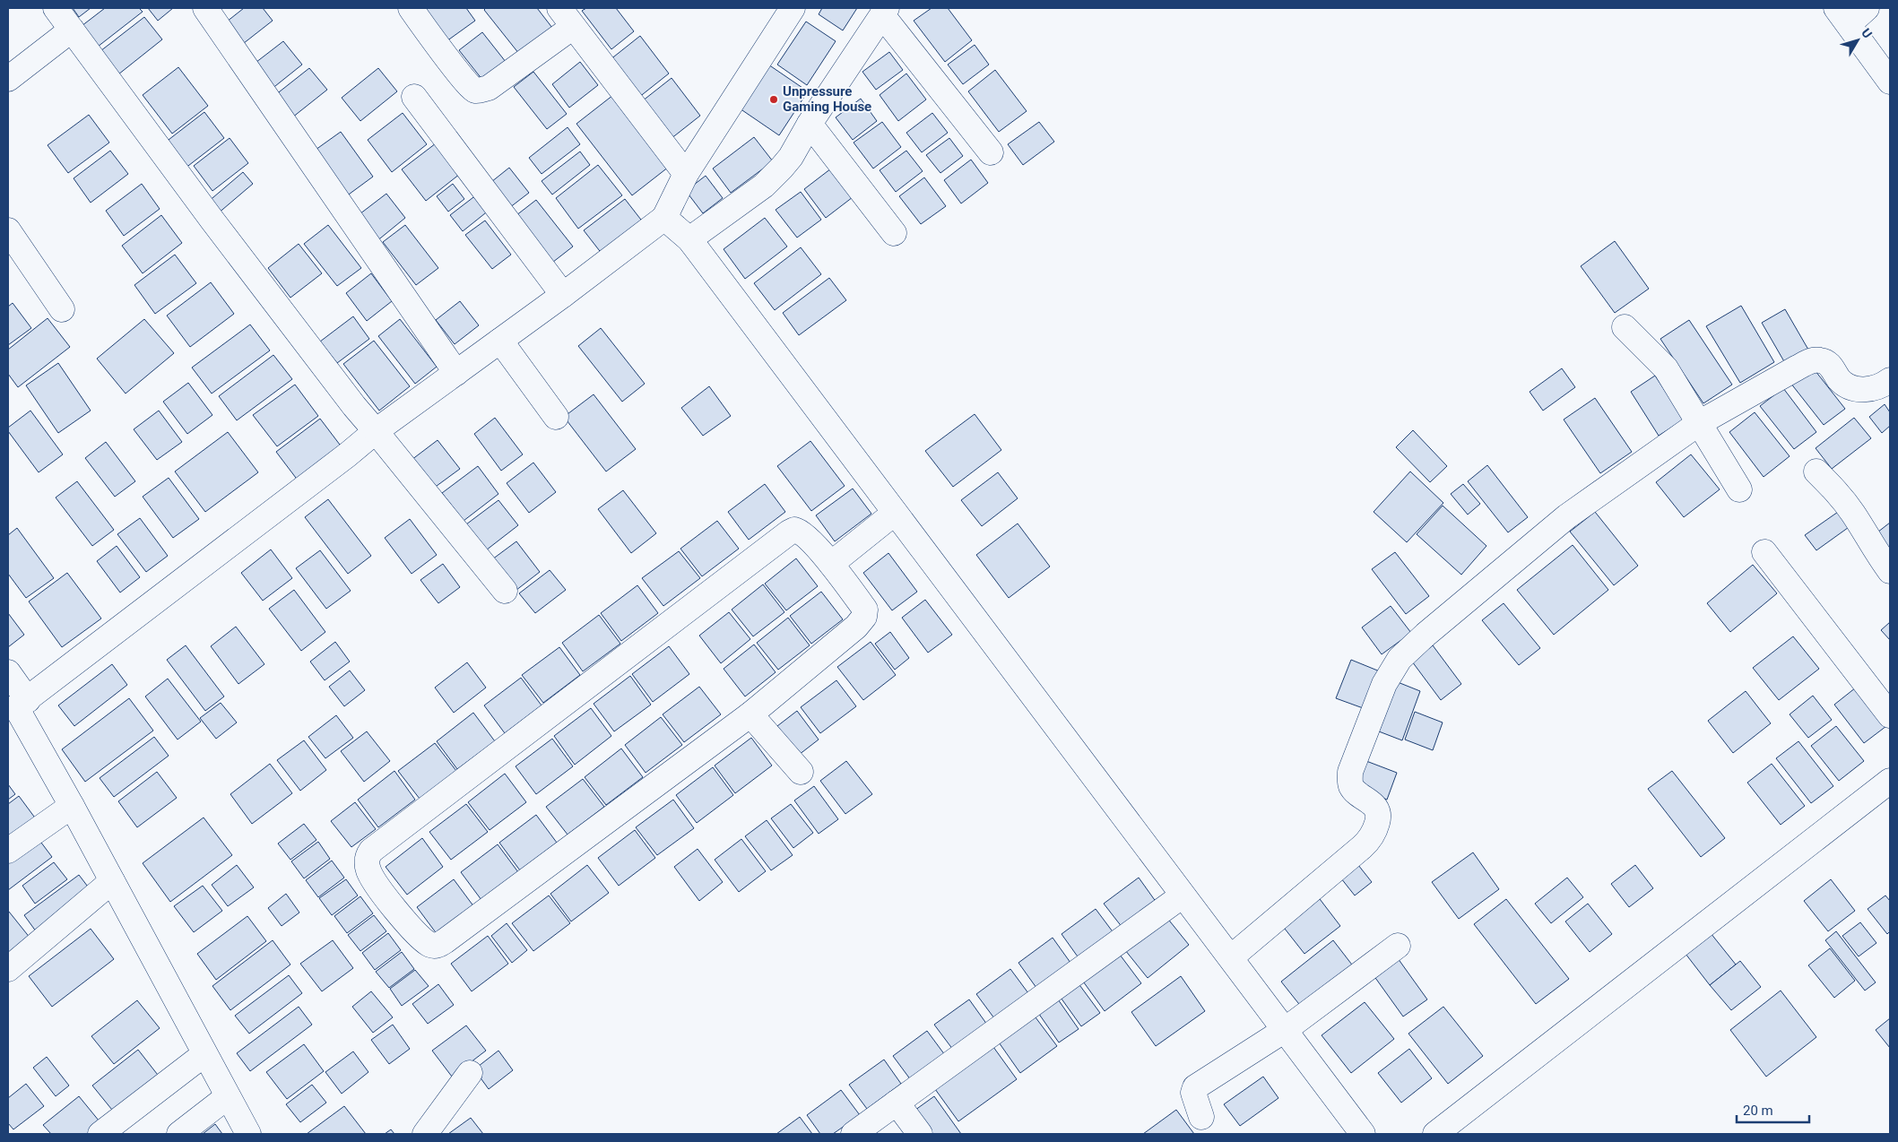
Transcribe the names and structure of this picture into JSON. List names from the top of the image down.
{
  "places": ["Unpressure Gaming House"],
  "scale_bar": "20 m",
  "north": "top right"
}
